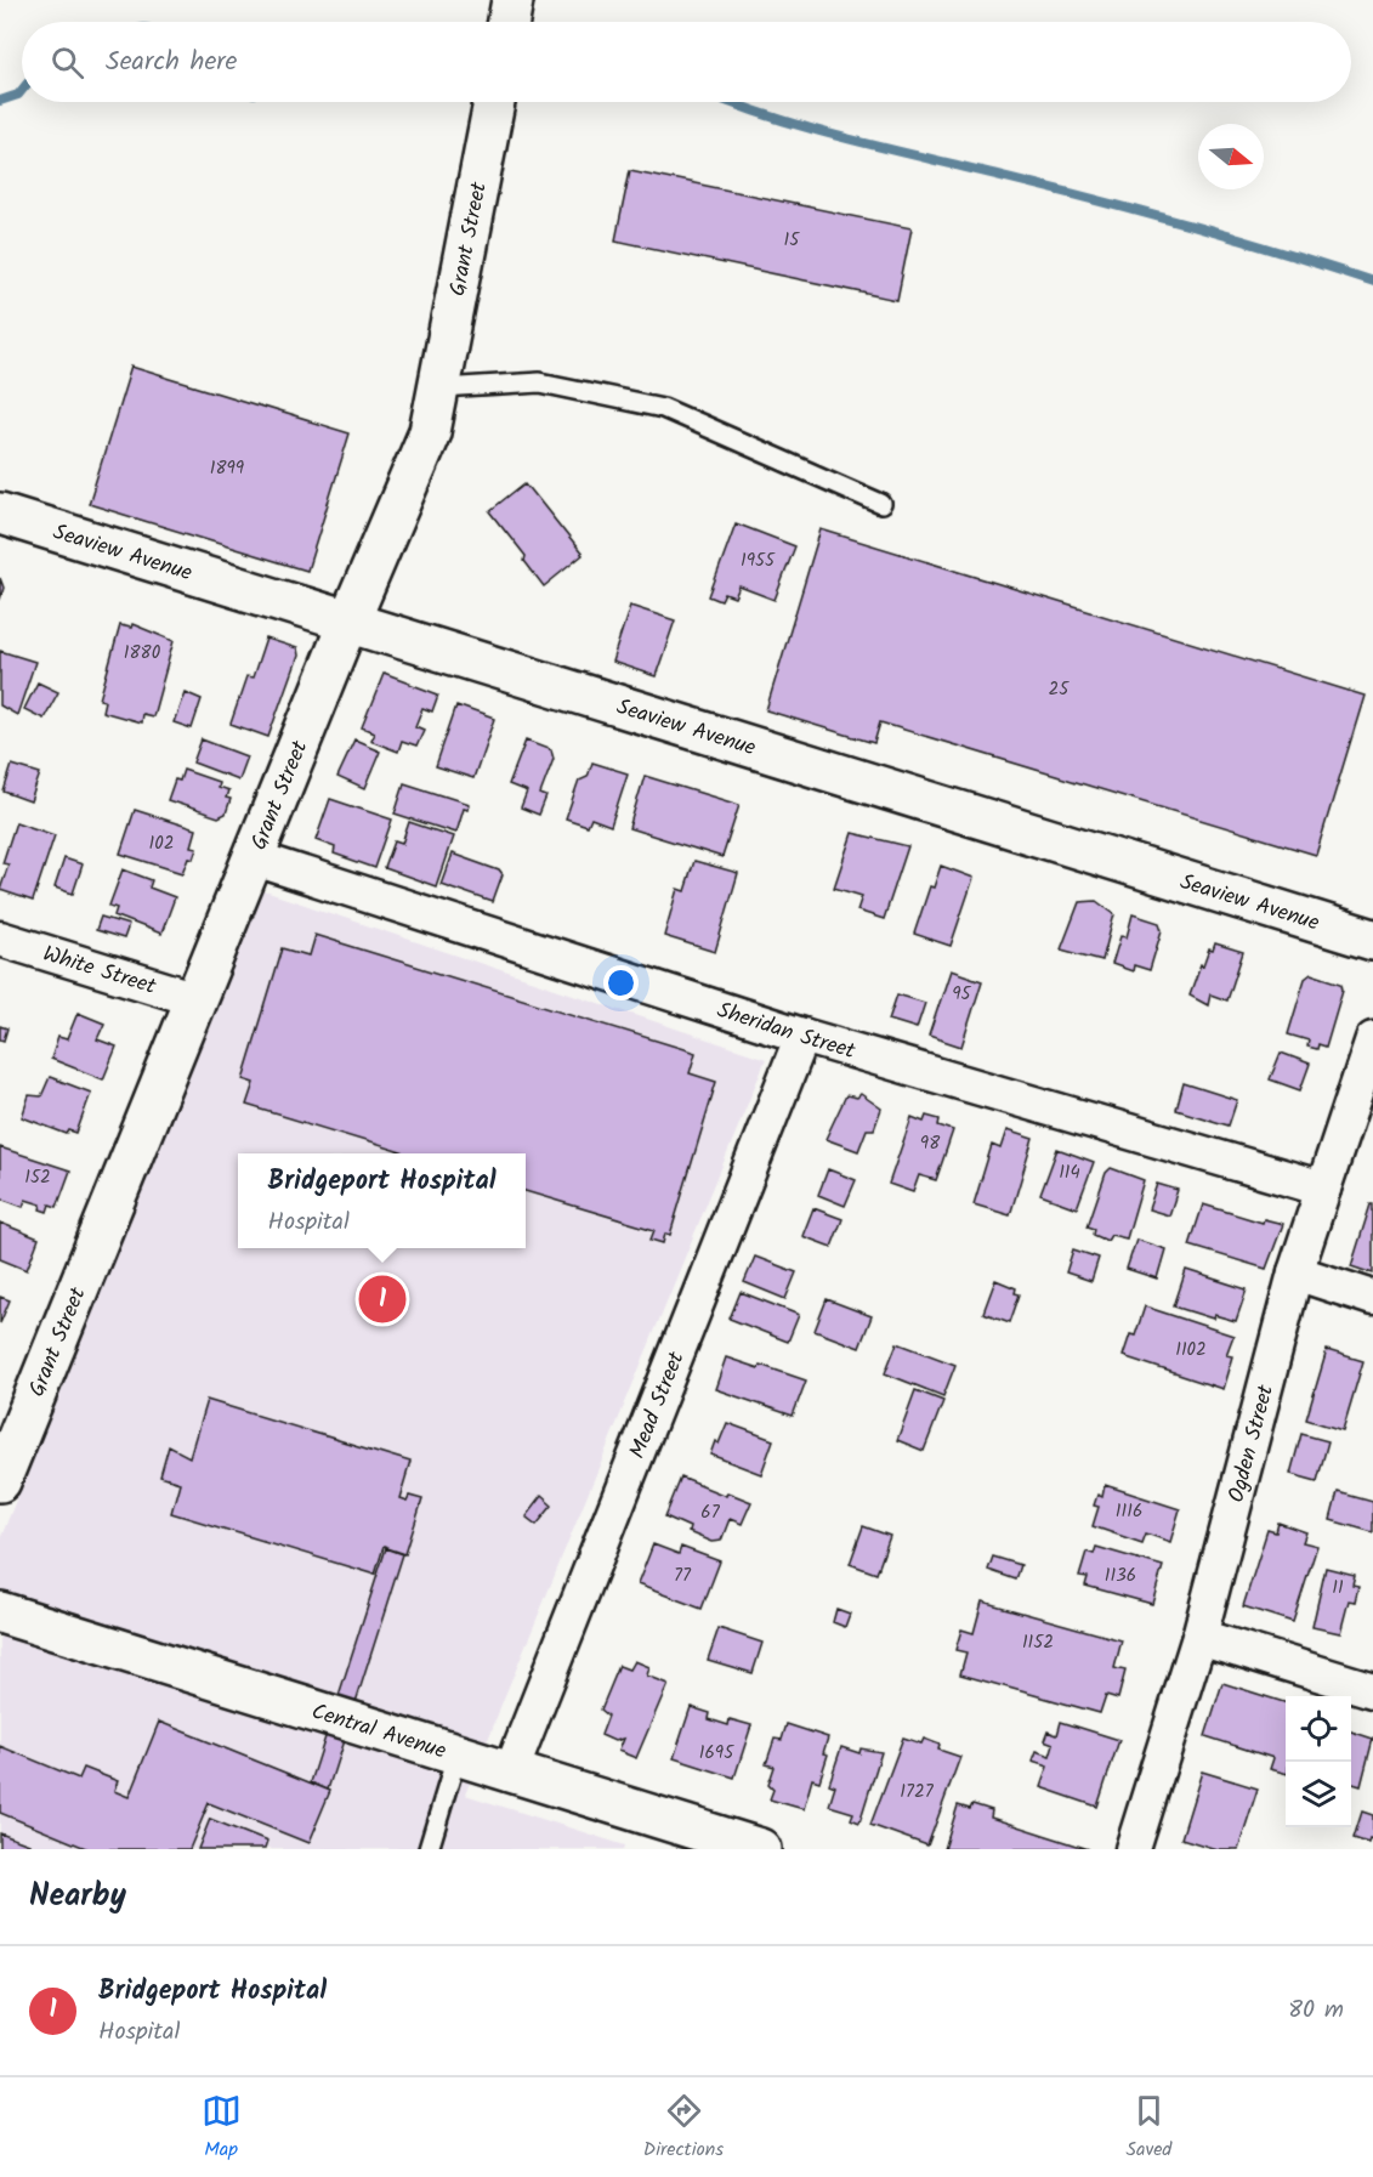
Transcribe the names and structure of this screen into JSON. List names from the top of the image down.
{
  "streets": {
    "main road": ["Grant Street", "Seaview Avenue", "Central Avenue"],
    "street": [
      "White Street",
      "Sheridan Street",
      "Mead Street",
      "Ogden Street"
    ]
  },
  "crossings": [
    ["Grant Street", "Seaview Avenue"],
    ["Grant Street", "White Street"],
    ["Grant Street", "Sheridan Street"],
    ["Sheridan Street", "Mead Street"],
    ["Sheridan Street", "Ogden Street"],
    ["Mead Street", "Central Avenue"]
  ],
  "house_numbers": [
    "15",
    "1899",
    "1955",
    "1880",
    "25",
    "102",
    "95",
    "98",
    "114",
    "152",
    "1102",
    "1116",
    "67",
    "77",
    "1136",
    "11",
    "1152",
    "1695",
    "1727"
  ],
  "north": "right",
  "page": {
    "search": "Search here",
    "popup": ["Bridgeport Hospital", "Hospital"],
    "pins": "1",
    "heading": "Nearby",
    "list": [
      {
        "mark": "1",
        "name": "Bridgeport Hospital",
        "note": "Hospital",
        "value": "80 m"
      }
    ],
    "nav": ["Map", "Directions", "Saved"]
  }
}
